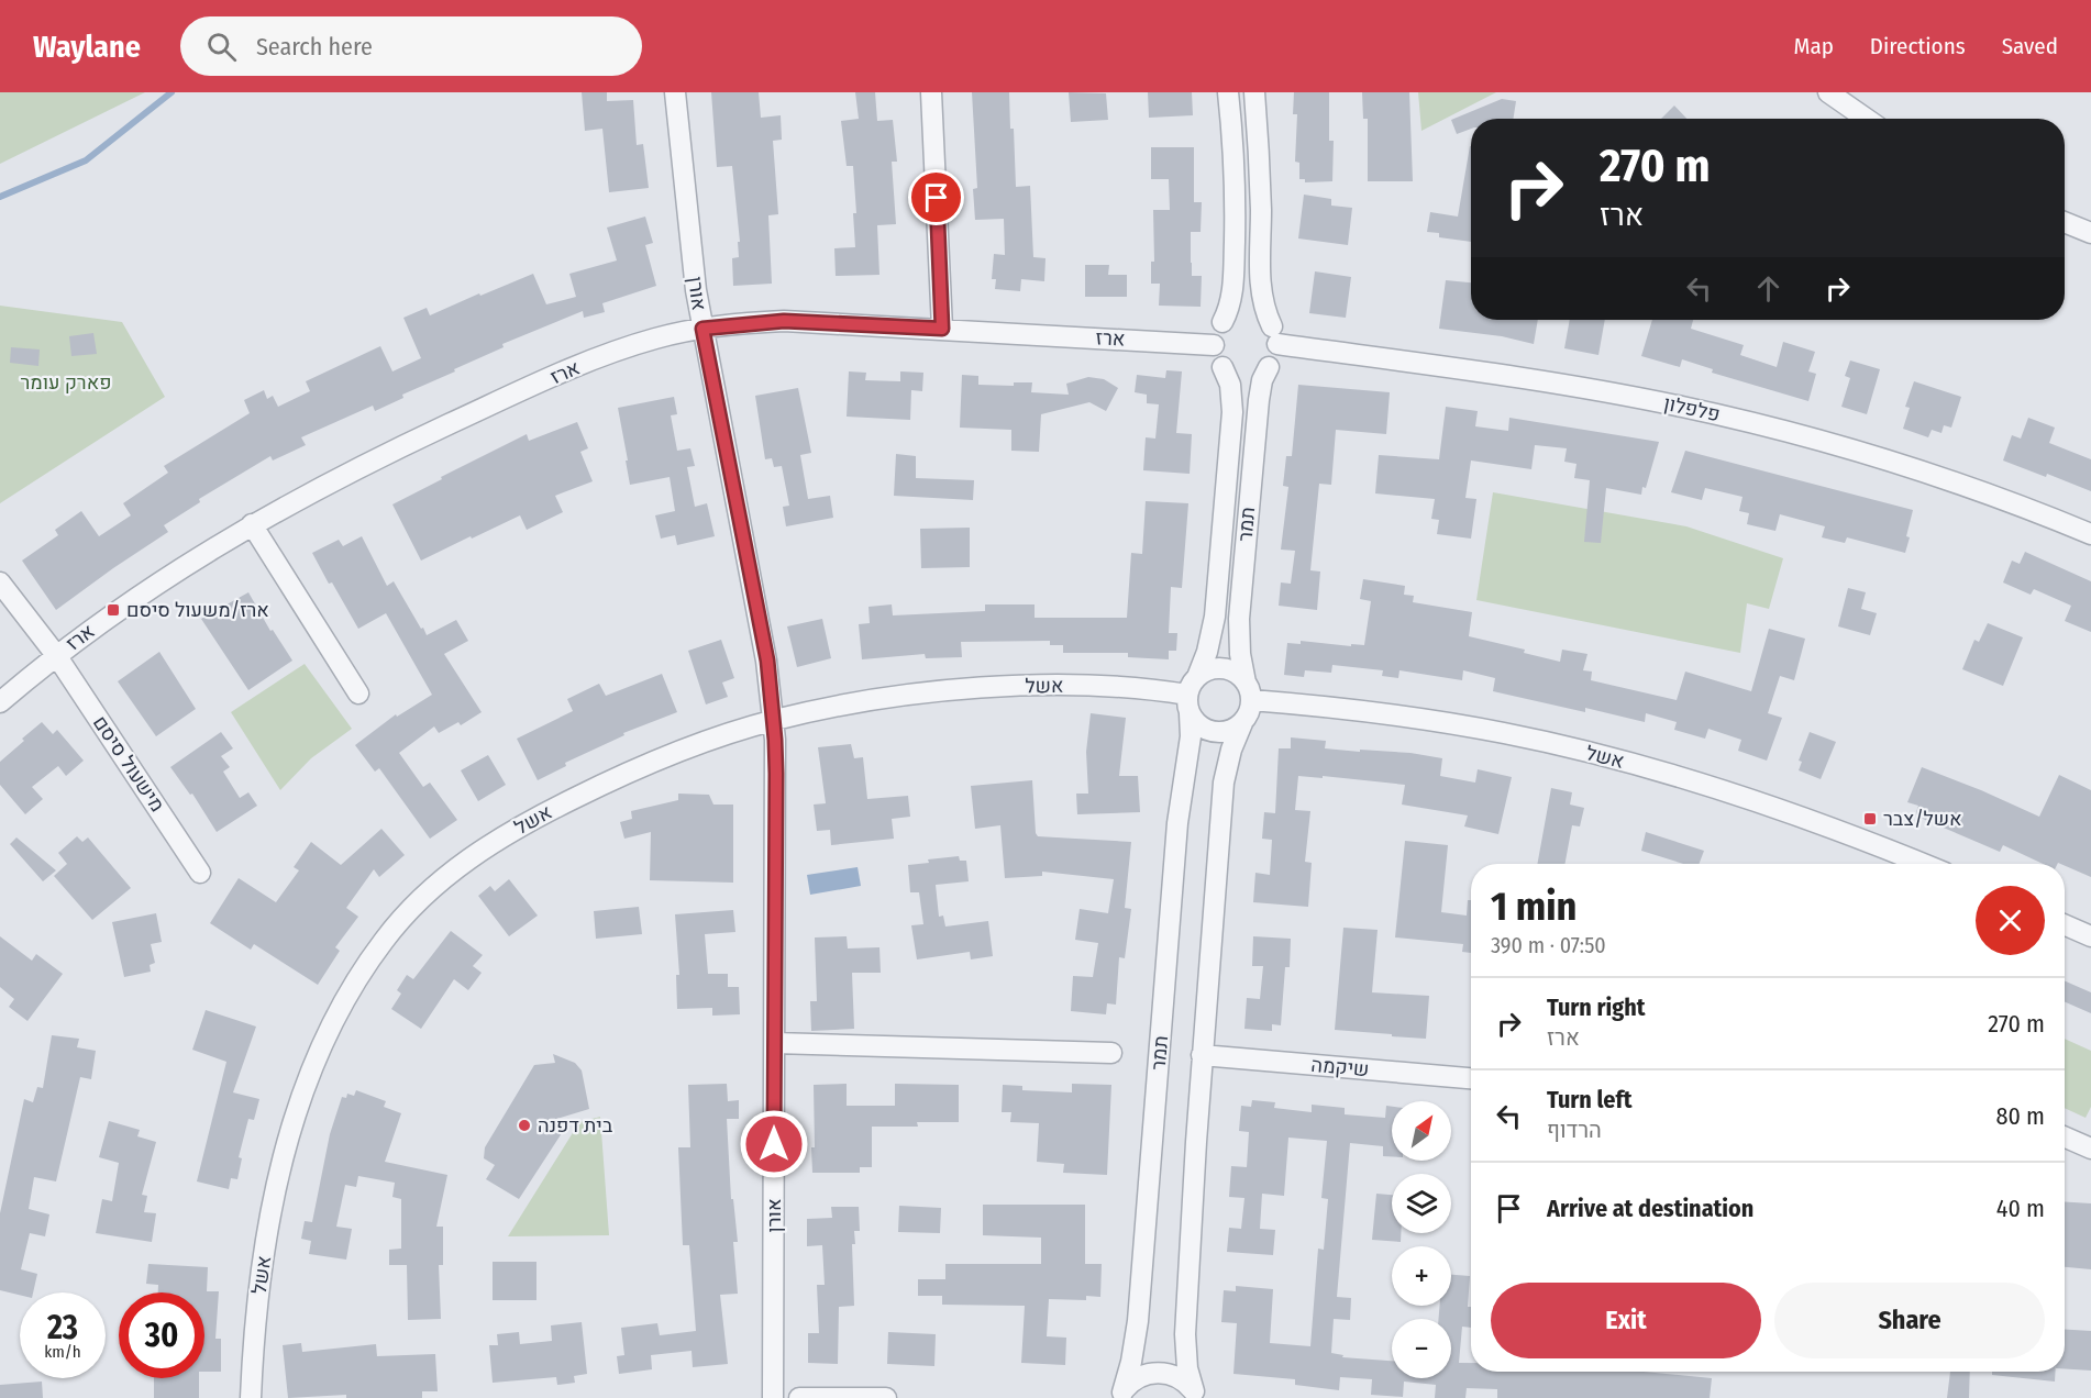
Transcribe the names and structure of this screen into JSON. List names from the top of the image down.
{
  "streets": {
    "street": [
      "אורן",
      "ארז",
      "פלפלון",
      "תמר",
      "אשל",
      "מישעול סיסם",
      "שיקמה"
    ]
  },
  "crossings": [
    ["אורן", "ארז"],
    ["אורן", "אשל"],
    ["ארז", "פלפלון"],
    ["ארז", "תמר"],
    ["ארז", "מישעול סיסם"],
    ["פלפלון", "תמר"],
    ["תמר", "אשל"]
  ],
  "parks": ["פארק עומר"],
  "places": {
    "transit": ["ארז/משעול סיסם", "אשל/צבר"],
    "other": ["בית דפנה"]
  },
  "north": "top right",
  "page": {
    "header": "Waylane",
    "search": "Search here",
    "nav": ["Map", "Directions", "Saved"],
    "turn": ["270 m", "ארז"],
    "heading": ["1 min", "390 m · 07:50"],
    "list": [
      {
        "name": "Turn right",
        "note": "ארז",
        "value": "270 m"
      },
      {
        "name": "Turn left",
        "note": "הרדוף",
        "value": "80 m"
      },
      {
        "name": "Arrive at destination",
        "value": "40 m"
      }
    ],
    "map_buttons": ["+", "−"],
    "buttons": ["Exit", "Share"],
    "speed": "23 km/h",
    "limit": "30"
  }
}
